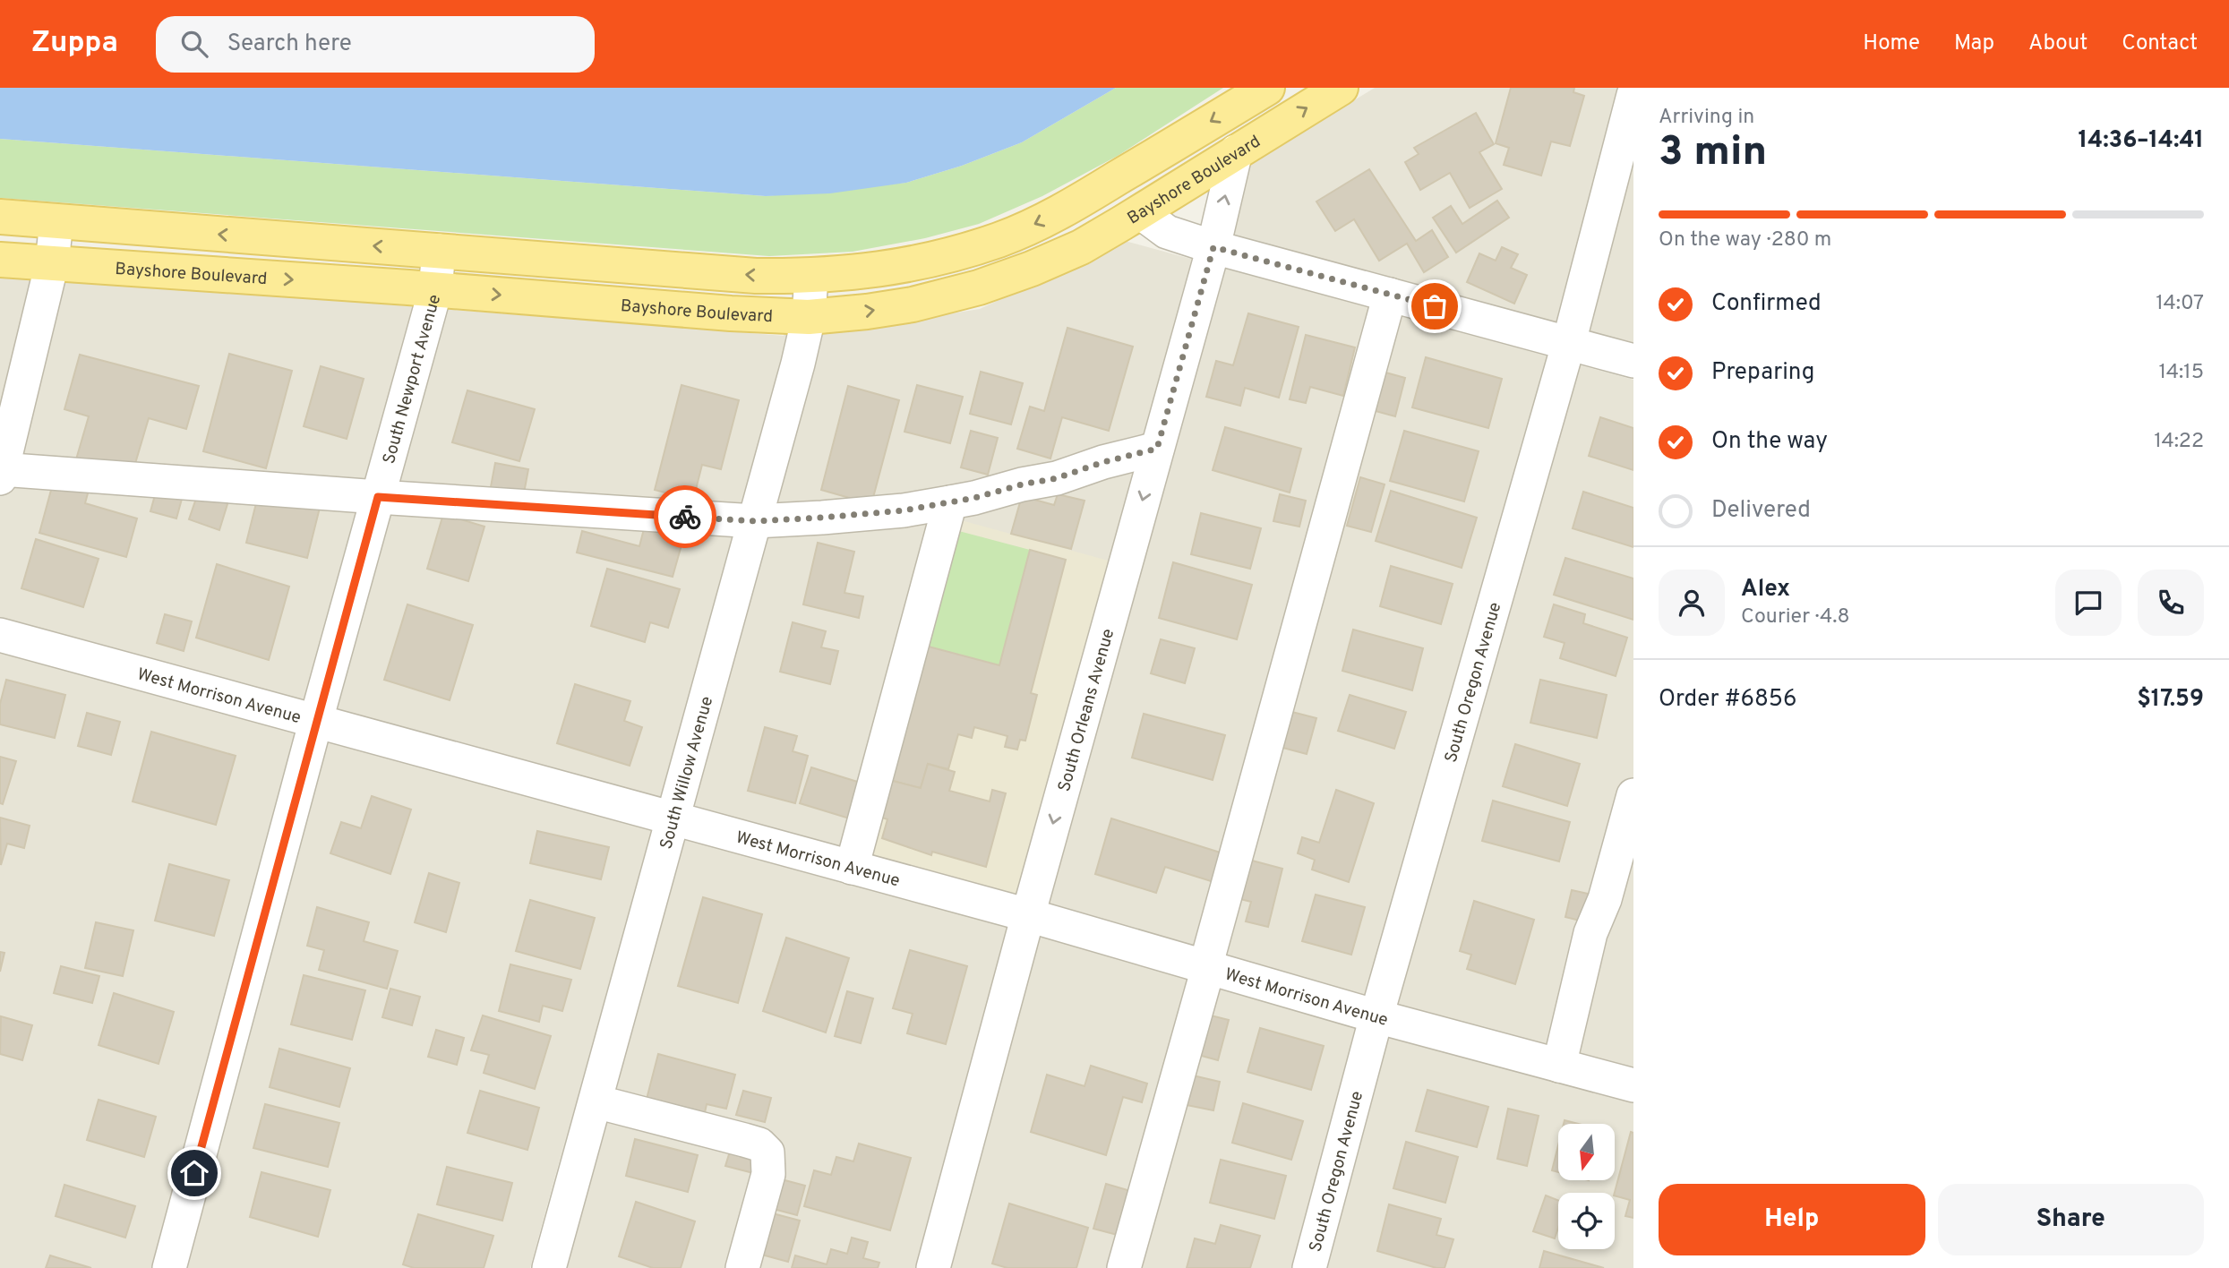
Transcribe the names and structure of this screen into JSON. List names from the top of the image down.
{
  "streets": {
    "main road": ["Bayshore Boulevard"],
    "street": [
      "South Newport Avenue",
      "South Oregon Avenue",
      "West Morrison Avenue",
      "South Orleans Avenue",
      "South Willow Avenue"
    ]
  },
  "crossings": [
    ["Bayshore Boulevard", "South Newport Avenue"],
    ["Bayshore Boulevard", "South Orleans Avenue"],
    ["Bayshore Boulevard", "South Willow Avenue"],
    ["South Newport Avenue", "West Morrison Avenue"],
    ["South Oregon Avenue", "West Morrison Avenue"],
    ["West Morrison Avenue", "South Orleans Avenue"],
    ["West Morrison Avenue", "South Willow Avenue"]
  ],
  "north": "bottom",
  "page": {
    "header": "Zuppa",
    "search": "Search here",
    "nav": [
      "Home",
      "Map",
      "About",
      "Contact"
    ],
    "heading": ["3 min", "Arriving in", "14:36–14:41"],
    "panel": [
      "Alex",
      "Courier · 4.8",
      "Order #6856",
      "$17.59"
    ],
    "bar": "On the way · 280 m",
    "list": [
      ["Confirmed", "14:07"],
      ["Preparing", "14:15"],
      ["On the way", "14:22"],
      "Delivered"
    ],
    "buttons": ["Help", "Share"]
  }
}
